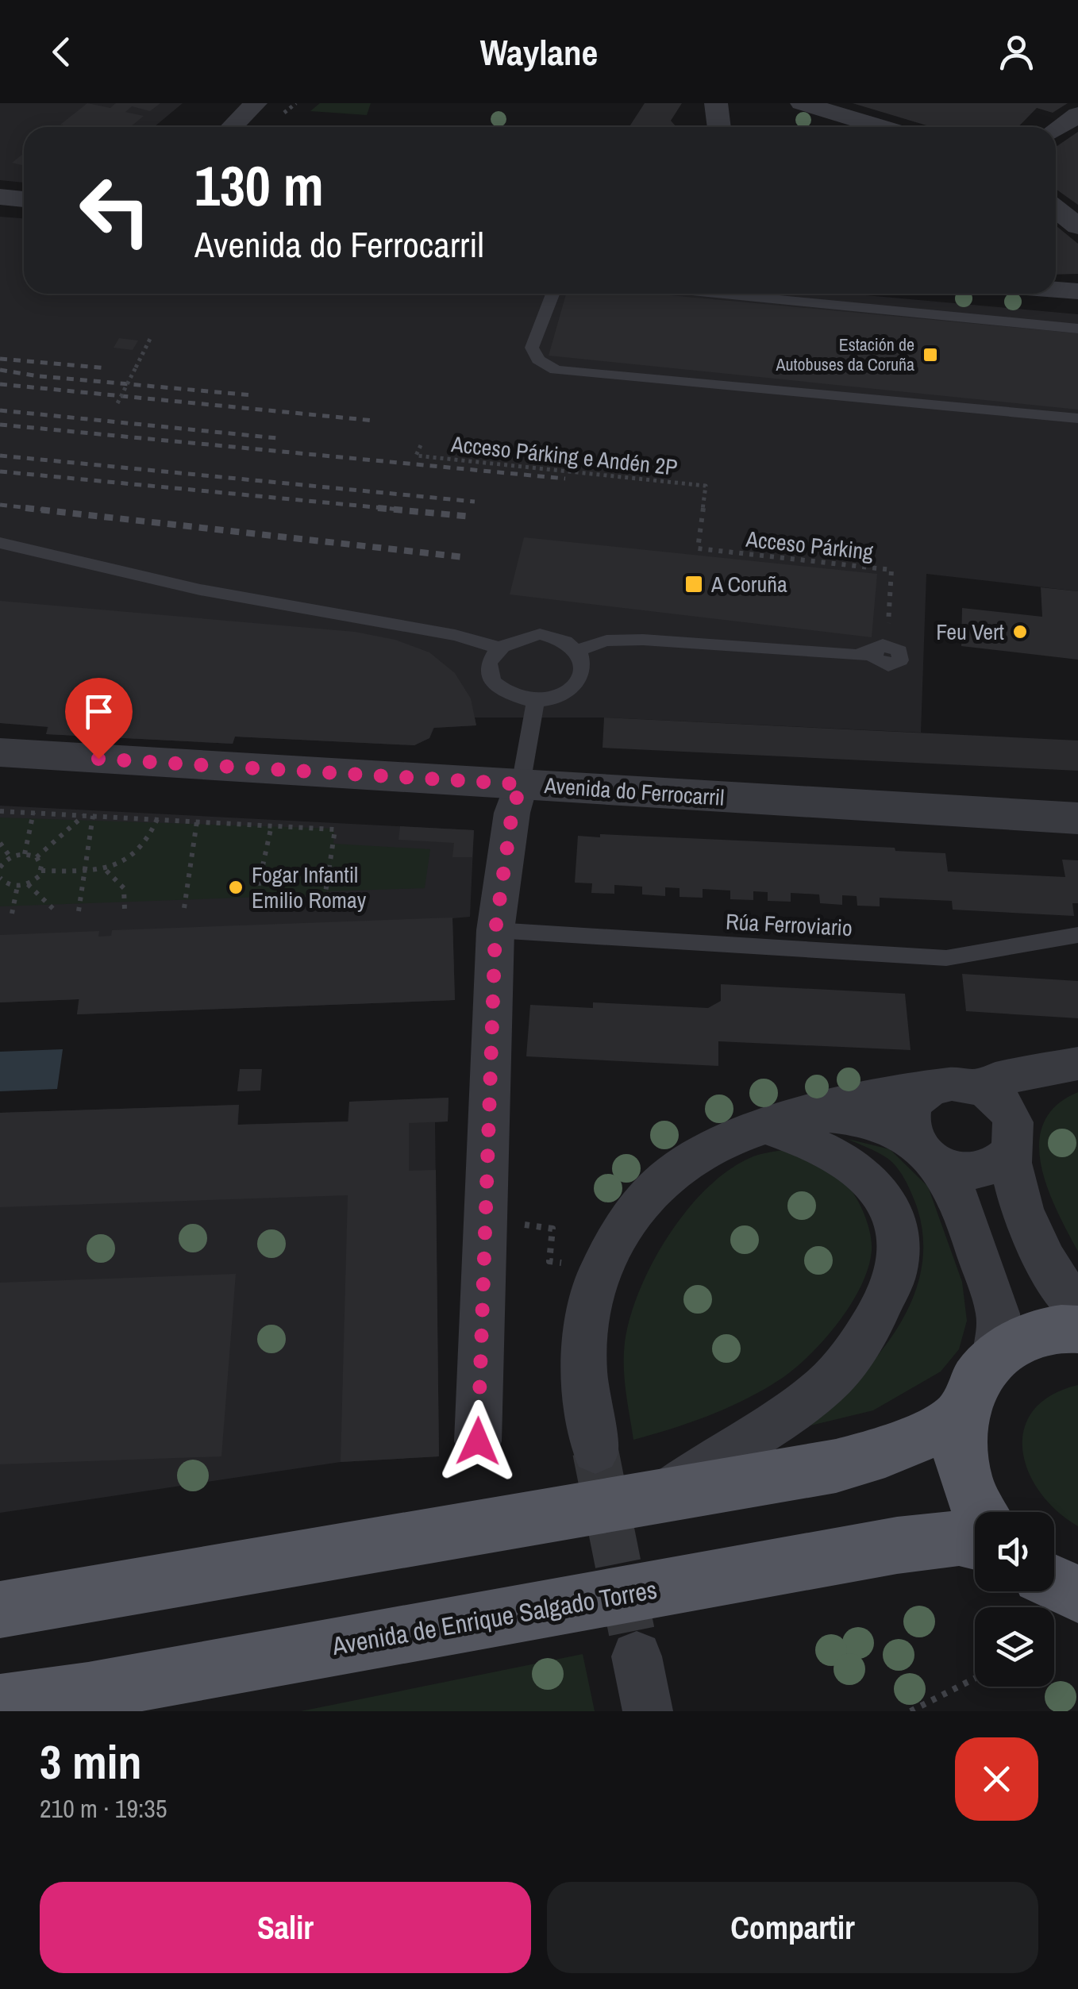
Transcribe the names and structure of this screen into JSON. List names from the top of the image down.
{
  "streets": {
    "main road": ["Avenida de Enrique Salgado Torres"],
    "street": ["Avenida do Ferrocarril"],
    "lane": ["Rúa Ferroviario"],
    "path": ["Acceso Párking e Andén 2P", "Acceso Párking"]
  },
  "crossings": [
    ["Acceso Párking e Andén 2P", "Acceso Párking"]
  ],
  "places": {
    "transit": ["Estación de Autobuses da Coruña", "A Coruña"],
    "other": ["Feu Vert", "Fogar Infantil Emilio Romay"]
  },
  "page": {
    "header": "Waylane",
    "turn": ["130 m", "Avenida do Ferrocarril"],
    "heading": ["3 min", "210 m · 19:35"],
    "buttons": ["Salir", "Compartir"]
  }
}
